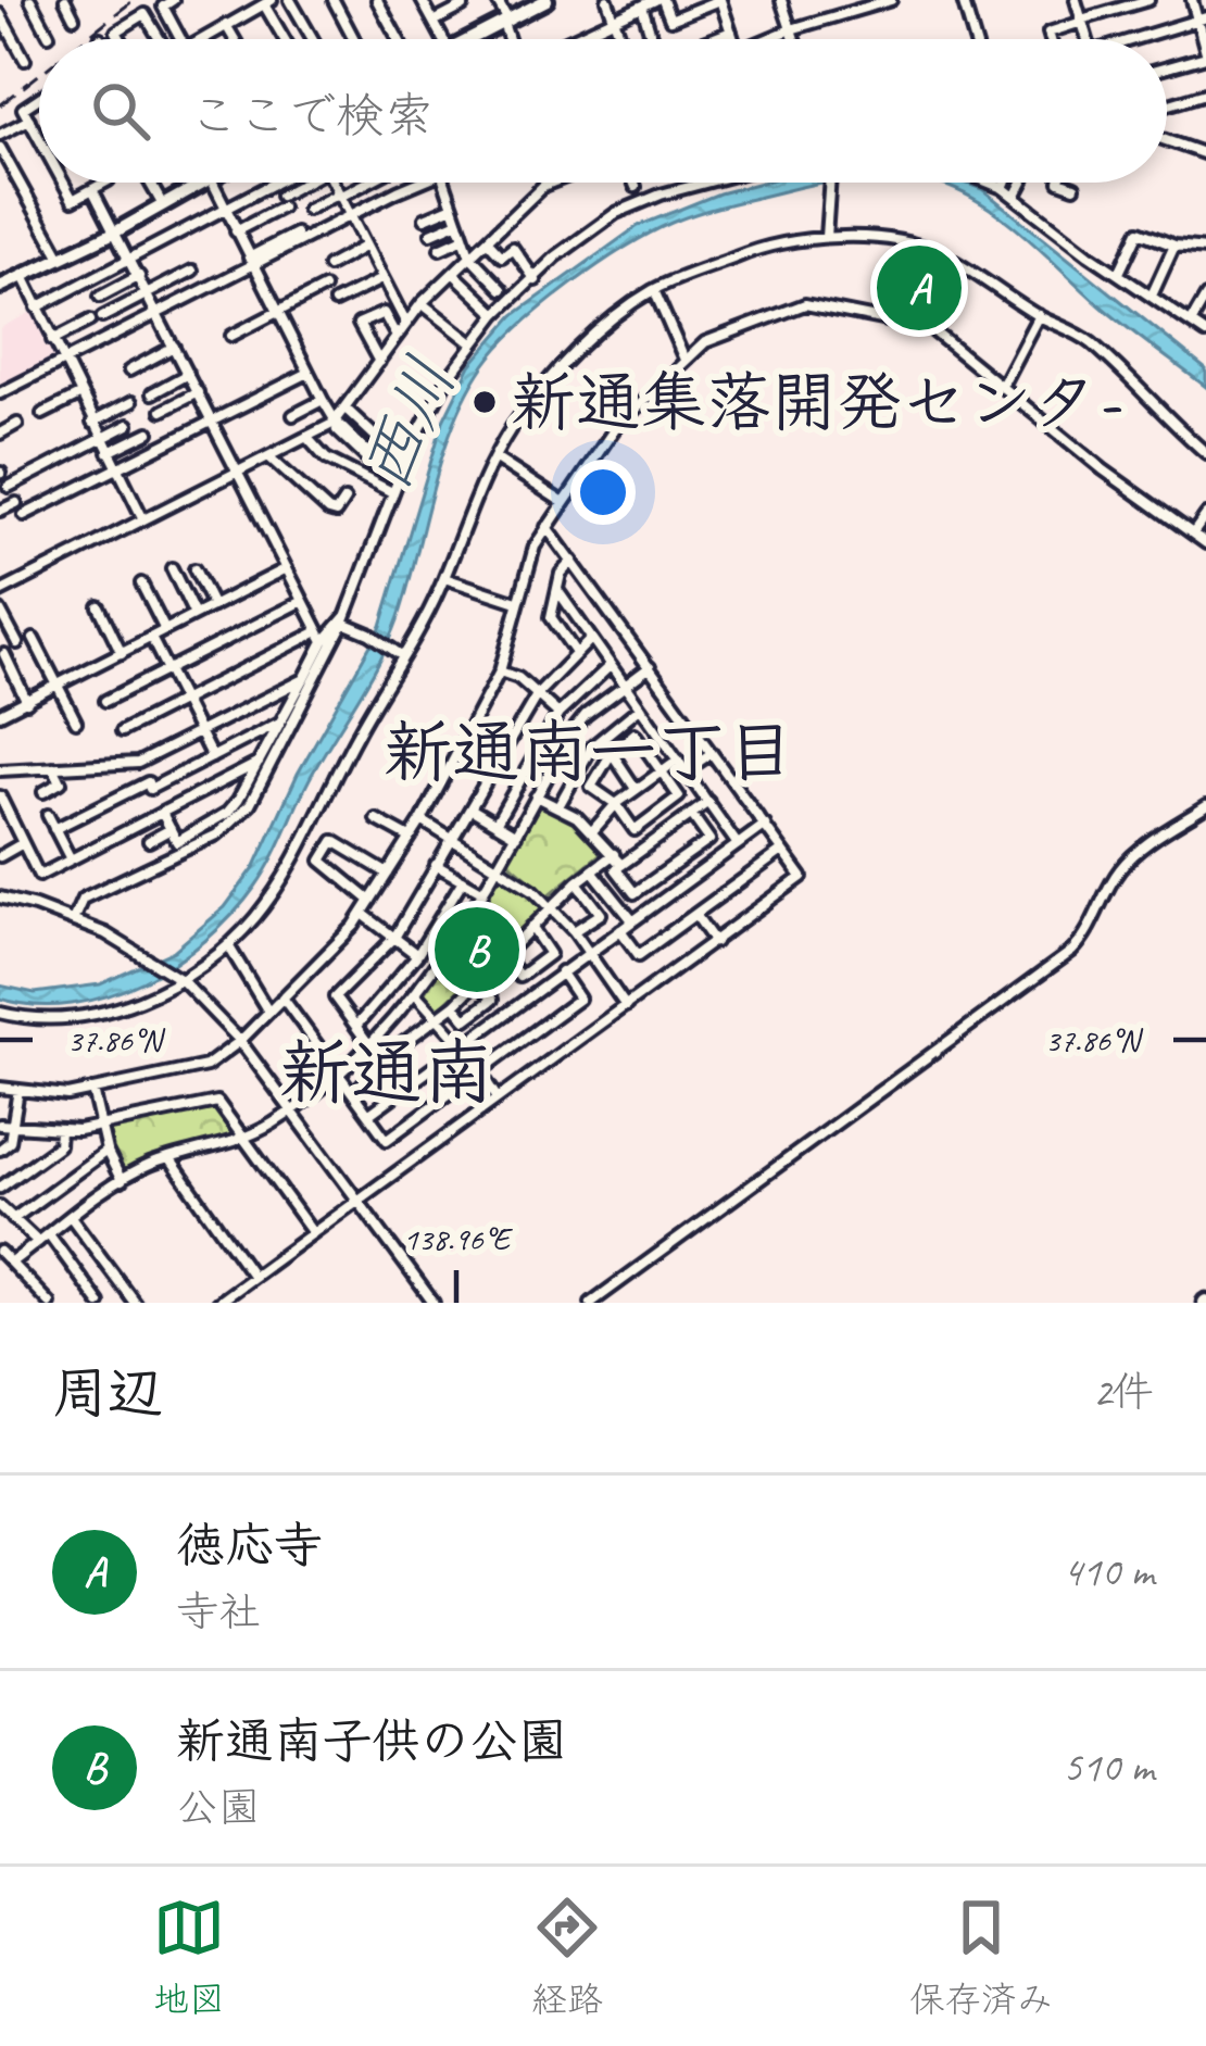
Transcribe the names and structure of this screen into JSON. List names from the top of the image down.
{
  "districts": ["新通南一丁目", "新通南"],
  "water": ["西川"],
  "places": ["新通集落開発センタ-"],
  "page": {
    "search": "ここで検索",
    "pins": ["A", "B"],
    "heading": ["周辺", "2件"],
    "list": [
      {
        "mark": "A",
        "name": "徳応寺",
        "note": "寺社",
        "value": "410 m"
      },
      {
        "mark": "B",
        "name": "新通南子供の公園",
        "note": "公園",
        "value": "510 m"
      }
    ],
    "nav": ["地図", "経路", "保存済み"]
  },
  "coordinates": ["37.86°N", "138.96°E"]
}
